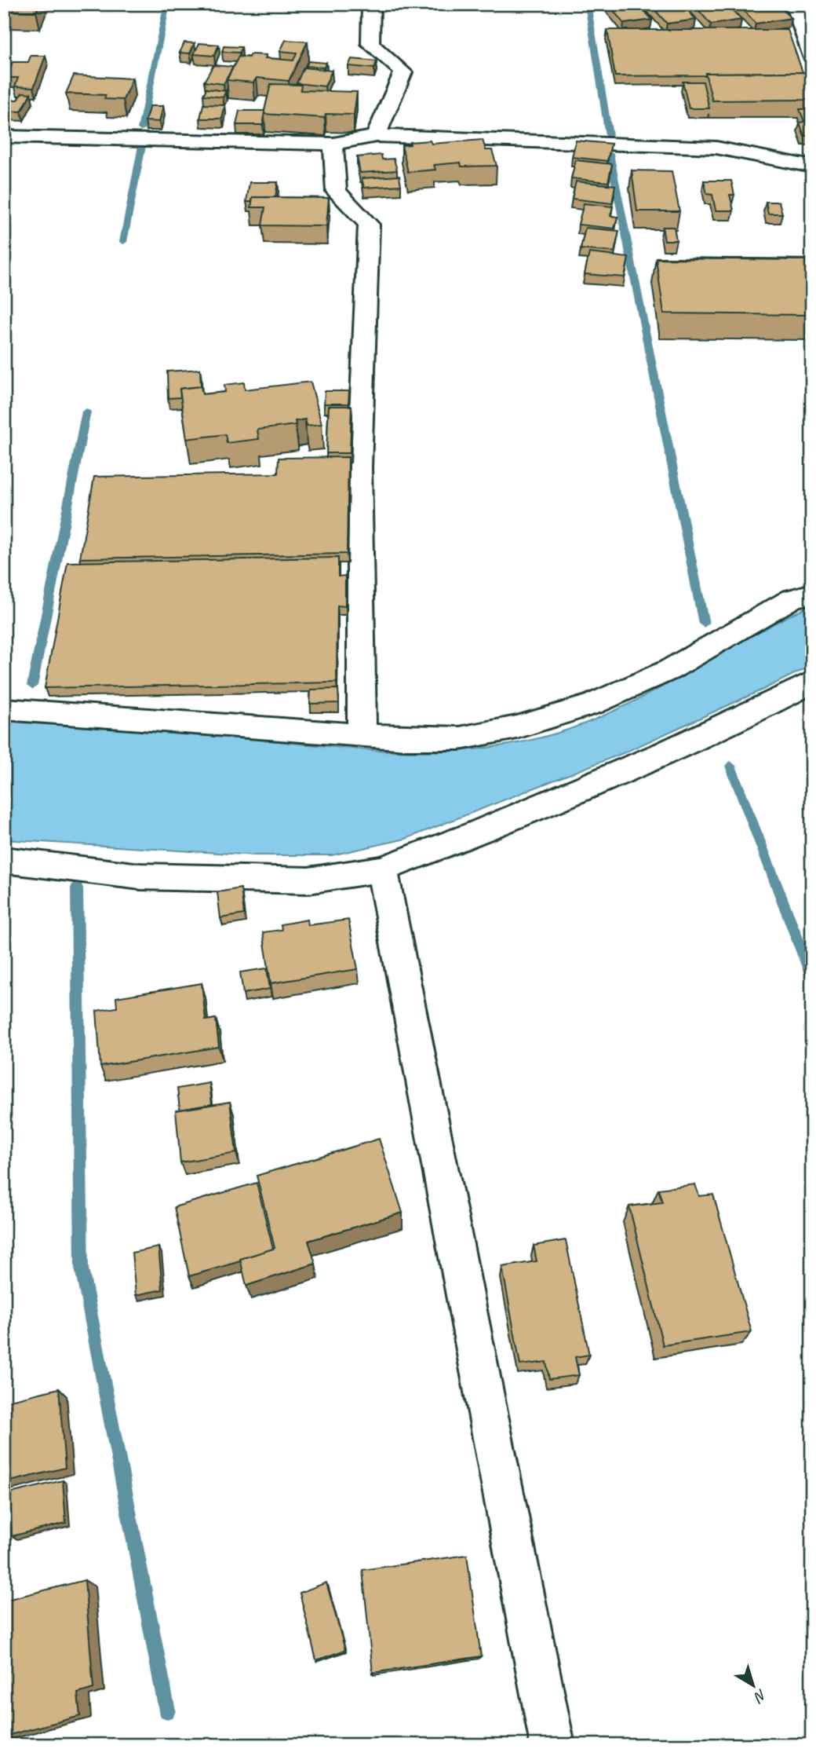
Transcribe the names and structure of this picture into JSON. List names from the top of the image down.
{
  "north": "bottom right"
}
